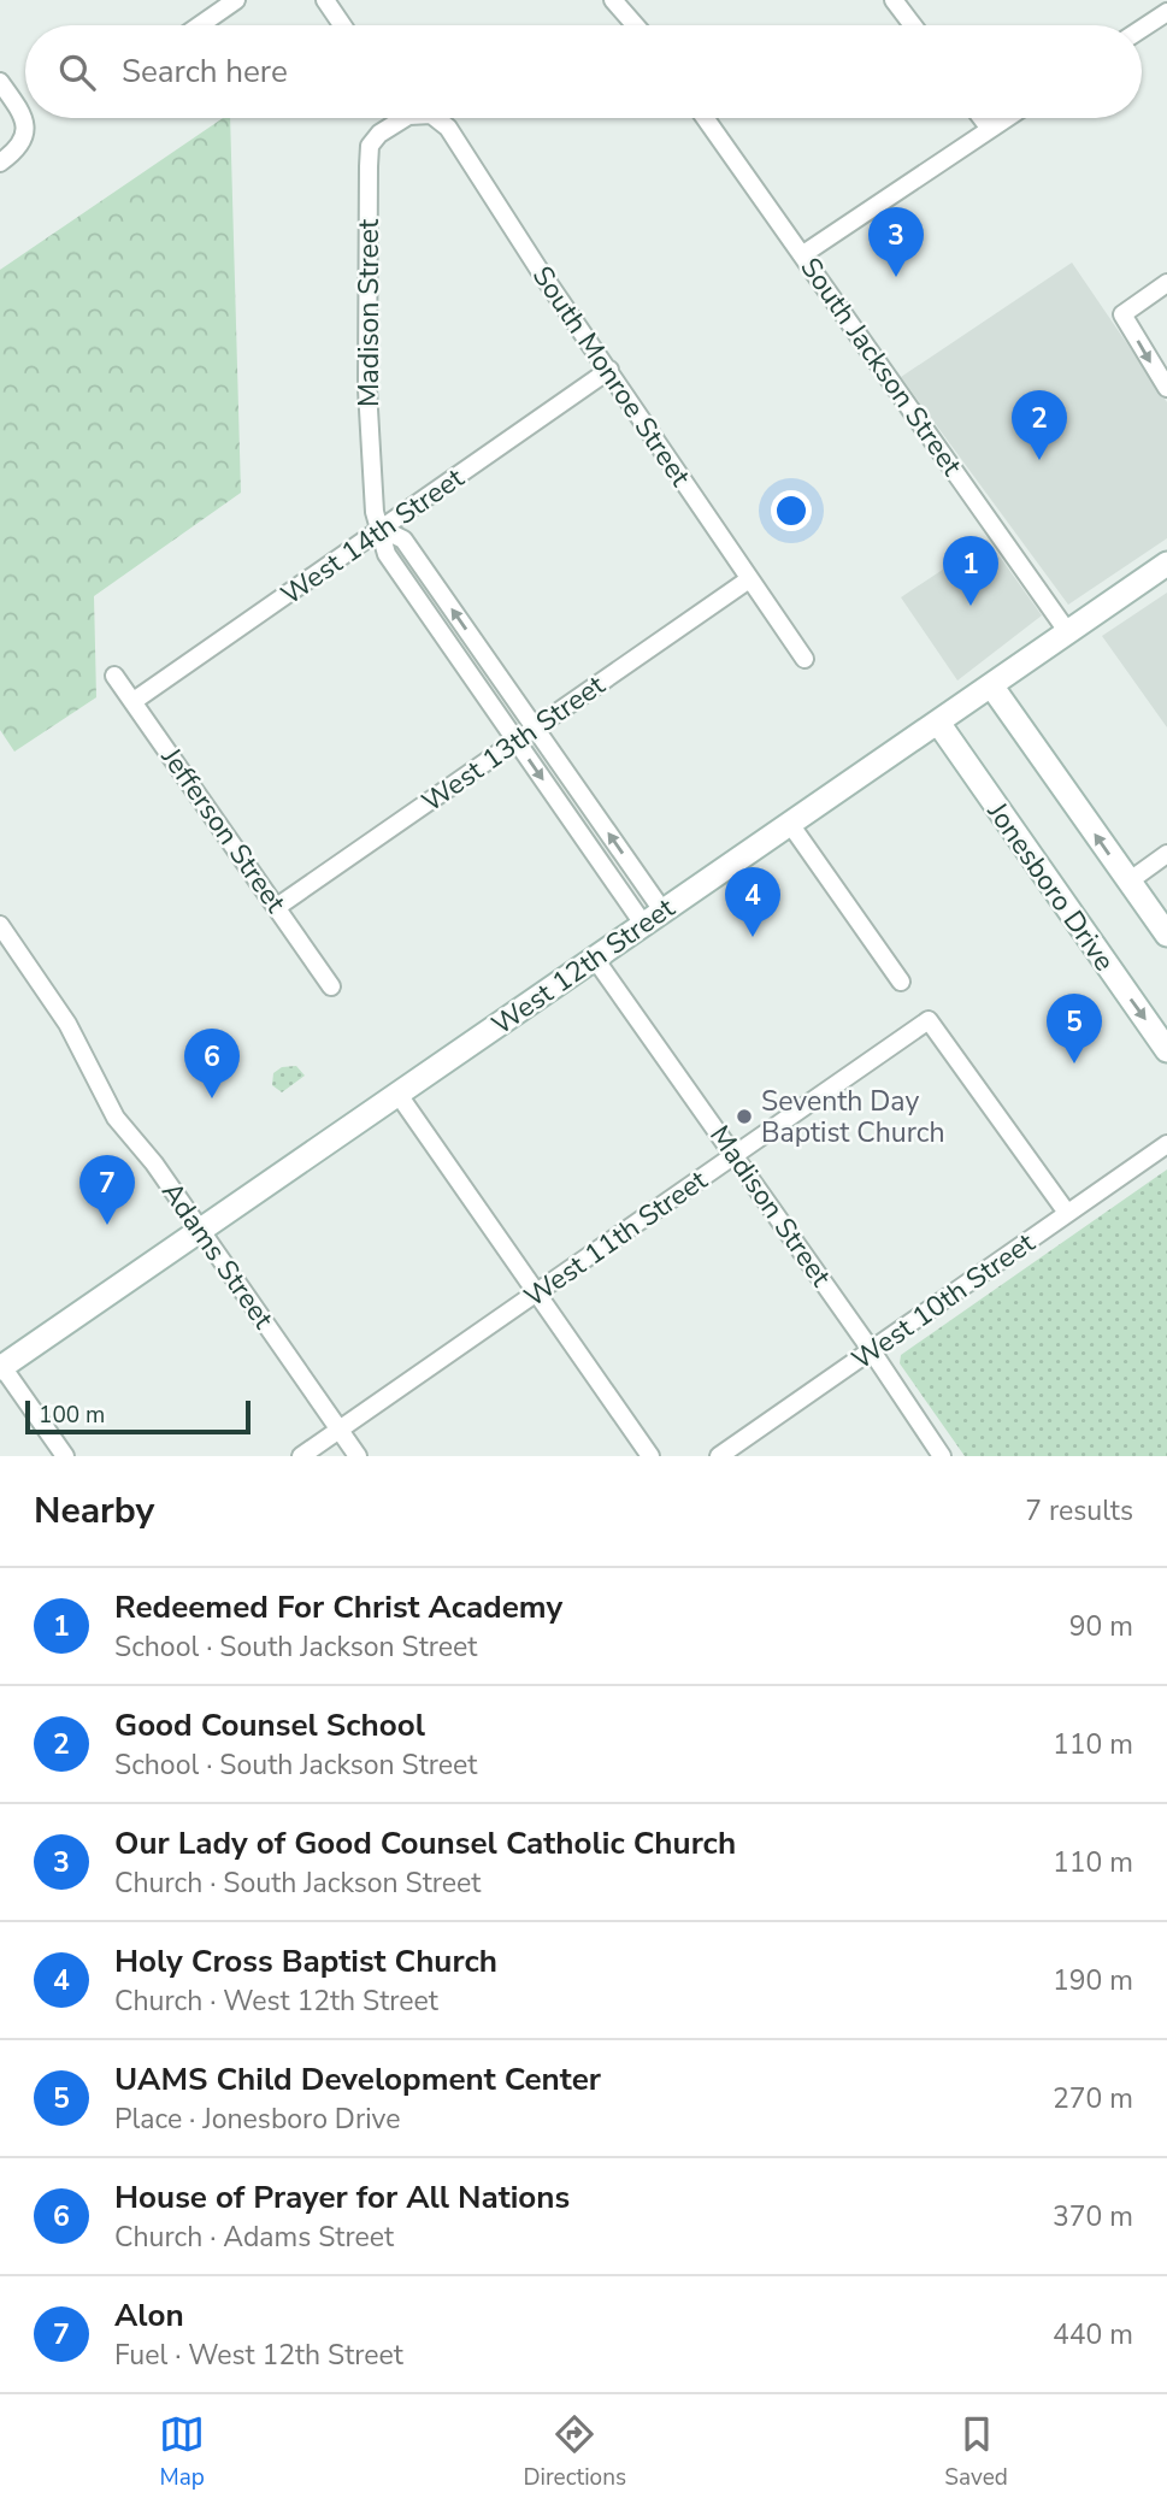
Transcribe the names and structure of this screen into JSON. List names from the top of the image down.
{
  "streets": {
    "main road": ["Jonesboro Drive", "West 12th Street"],
    "street": [
      "Madison Street",
      "South Jackson Street",
      "South Monroe Street",
      "West 14th Street",
      "West 13th Street",
      "Jefferson Street",
      "West 11th Street",
      "Adams Street",
      "West 10th Street"
    ]
  },
  "crossings": [
    ["Madison Street", "West 14th Street"],
    ["Madison Street", "West 13th Street"],
    ["Madison Street", "West 12th Street"],
    ["Madison Street", "West 11th Street"],
    ["Madison Street", "West 10th Street"],
    ["South Jackson Street", "West 12th Street"],
    ["South Monroe Street", "West 14th Street"],
    ["South Monroe Street", "West 13th Street"],
    ["West 14th Street", "Jefferson Street"],
    ["West 13th Street", "Jefferson Street"],
    ["Jonesboro Drive", "West 12th Street"],
    ["West 12th Street", "Adams Street"],
    ["West 11th Street", "Adams Street"],
    ["West 11th Street", "West 10th Street"]
  ],
  "places": ["Seventh Day Baptist Church"],
  "scale_bar": "100 m",
  "page": {
    "search": "Search here",
    "pins": [
      "3",
      "2",
      "1",
      "4",
      "5",
      "6",
      "7"
    ],
    "scale": "100 m",
    "heading": ["Nearby", "7 results"],
    "list": [
      {
        "mark": "1",
        "name": "Redeemed For Christ Academy",
        "note": "School · South Jackson Street",
        "value": "90 m"
      },
      {
        "mark": "2",
        "name": "Good Counsel School",
        "note": "School · South Jackson Street",
        "value": "110 m"
      },
      {
        "mark": "3",
        "name": "Our Lady of Good Counsel Catholic Church",
        "note": "Church · South Jackson Street",
        "value": "110 m"
      },
      {
        "mark": "4",
        "name": "Holy Cross Baptist Church",
        "note": "Church · West 12th Street",
        "value": "190 m"
      },
      {
        "mark": "5",
        "name": "UAMS Child Development Center",
        "note": "Place · Jonesboro Drive",
        "value": "270 m"
      },
      {
        "mark": "6",
        "name": "House of Prayer for All Nations",
        "note": "Church · Adams Street",
        "value": "370 m"
      },
      {
        "mark": "7",
        "name": "Alon",
        "note": "Fuel · West 12th Street",
        "value": "440 m"
      }
    ],
    "nav": ["Map", "Directions", "Saved"]
  }
}
